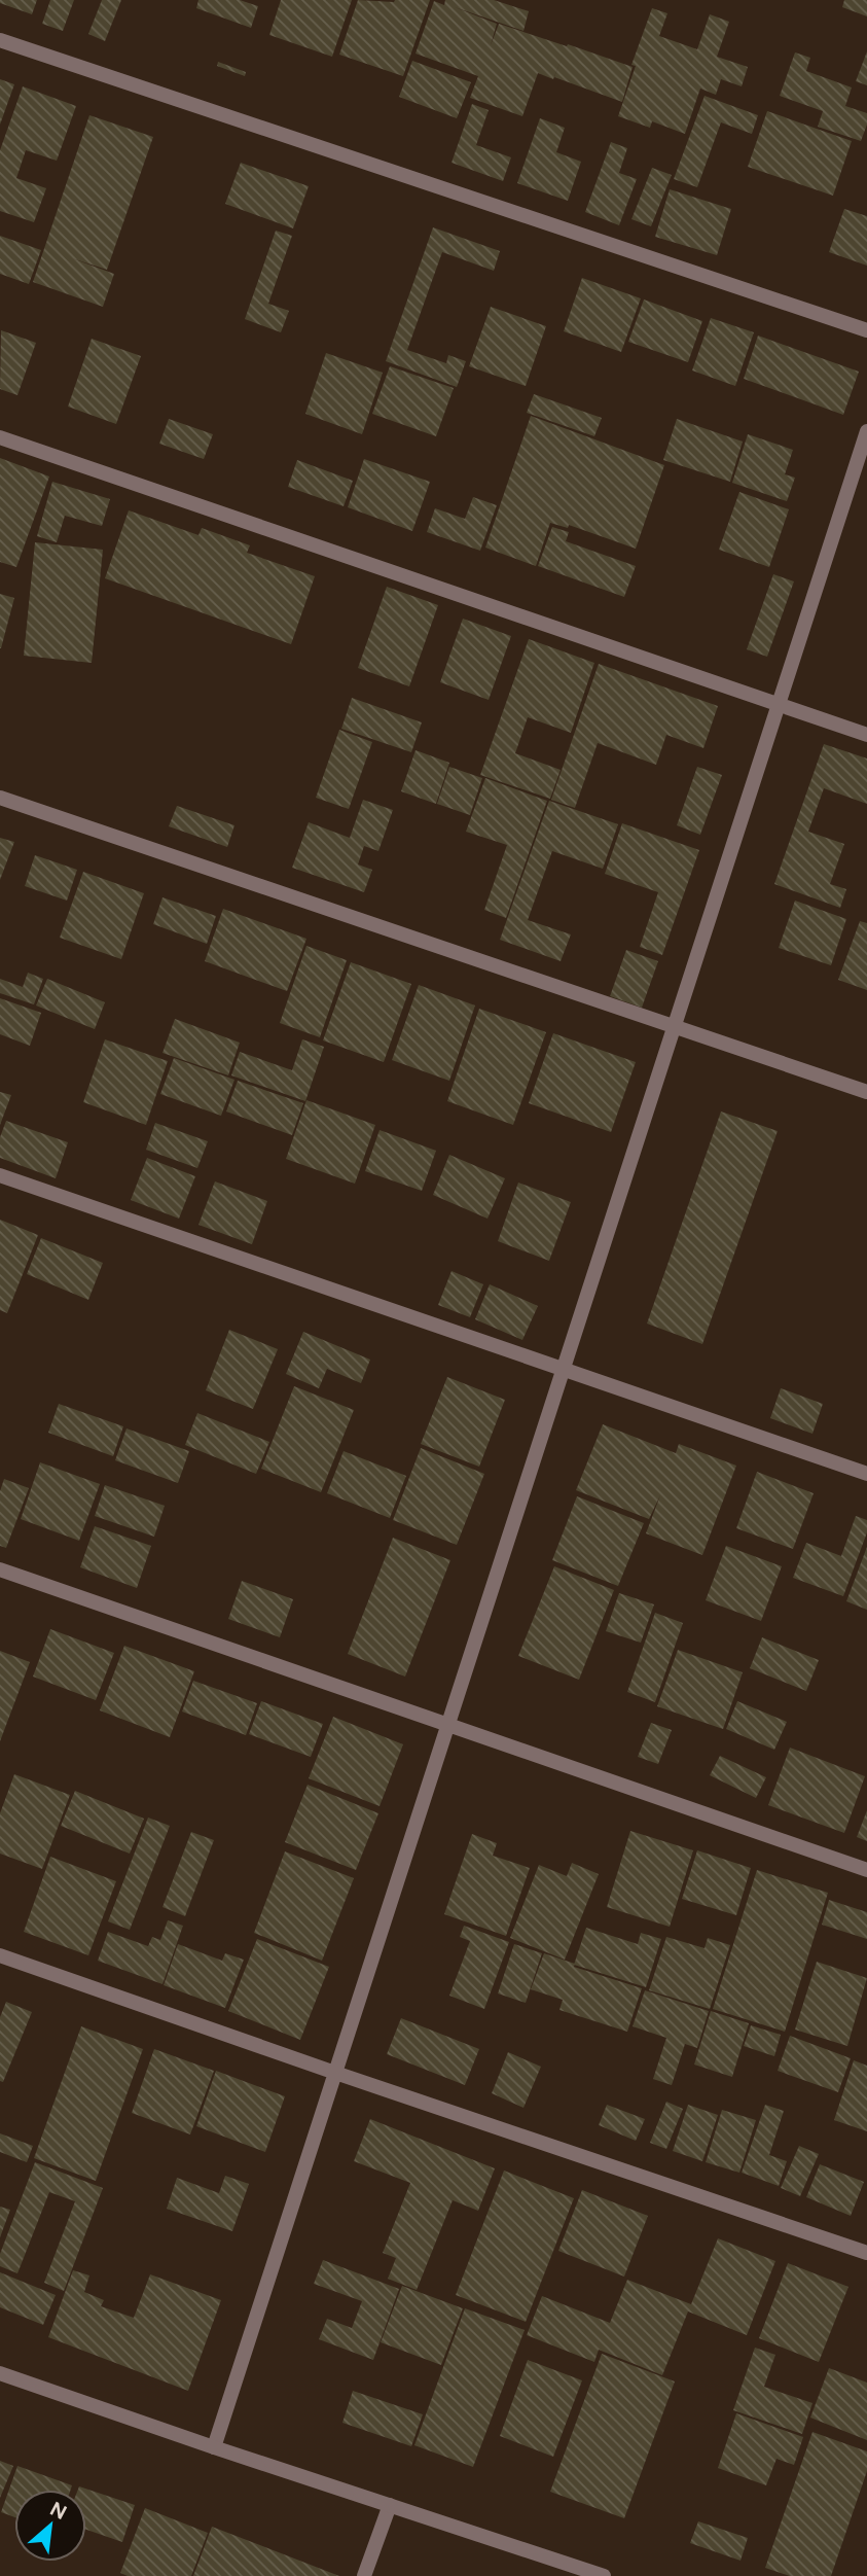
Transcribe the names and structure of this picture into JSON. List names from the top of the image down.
{
  "north": "top right"
}
